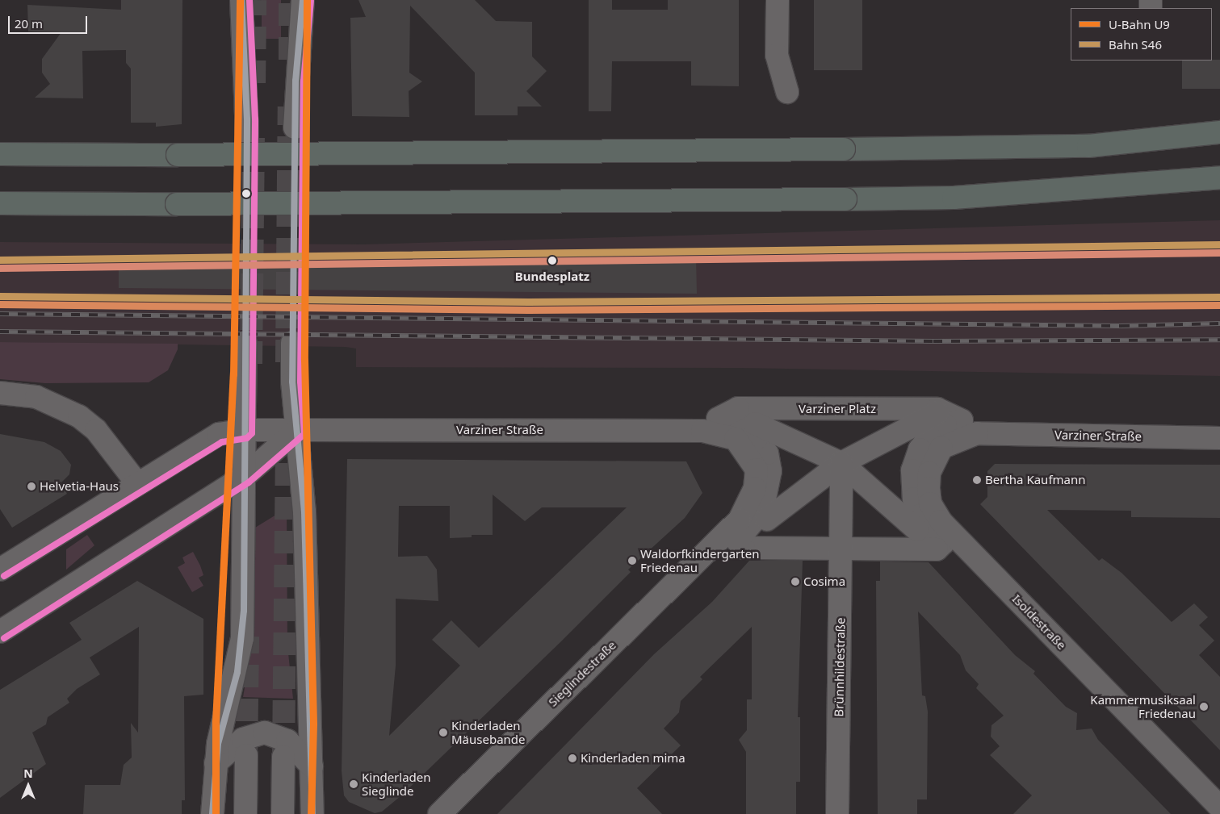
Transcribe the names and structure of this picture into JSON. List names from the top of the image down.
{
  "streets": {
    "street": [
      "Varziner Platz",
      "Varziner Straße",
      "Isoldestraße",
      "Brünnhildestraße",
      "Sieglindestraße"
    ]
  },
  "crossings": [
    ["Varziner Straße", "Isoldestraße"],
    ["Varziner Straße", "Sieglindestraße"]
  ],
  "places": [
    "Bundesplatz",
    "Bertha Kaufmann",
    "Helvetia-Haus",
    "Waldorfkindergarten Friedenau",
    "Cosima",
    "Kammermusiksaal Friedenau",
    "Kinderladen Mäusebande",
    "Kinderladen mima",
    "Kinderladen Sieglinde"
  ],
  "lines": ["metro line U9", "rail line S46"],
  "legend": ["U-Bahn U9", "Bahn S46"],
  "scale_bar": "20 m",
  "north": "top"
}
